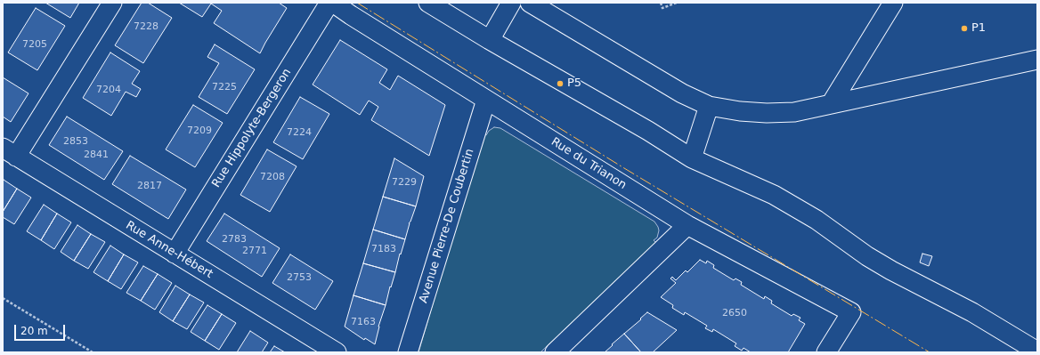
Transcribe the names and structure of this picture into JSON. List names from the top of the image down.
{
  "streets": {
    "street": [
      "Rue Hippolyte-Bergeron",
      "Rue du Trianon",
      "Avenue Pierre-De Coubertin",
      "Rue Anne-Hébert"
    ]
  },
  "crossings": [
    ["Rue Hippolyte-Bergeron", "Rue Anne-Hébert"],
    ["Rue du Trianon", "Avenue Pierre-De Coubertin"]
  ],
  "places": ["P1", "P5"],
  "house_numbers": [
    "7228",
    "7205",
    "7225",
    "7204",
    "7209",
    "7224",
    "2853",
    "2841",
    "7208",
    "7229",
    "2817",
    "2783",
    "7183",
    "2771",
    "2753",
    "2650",
    "7163"
  ],
  "scale_bar": "20 m"
}
